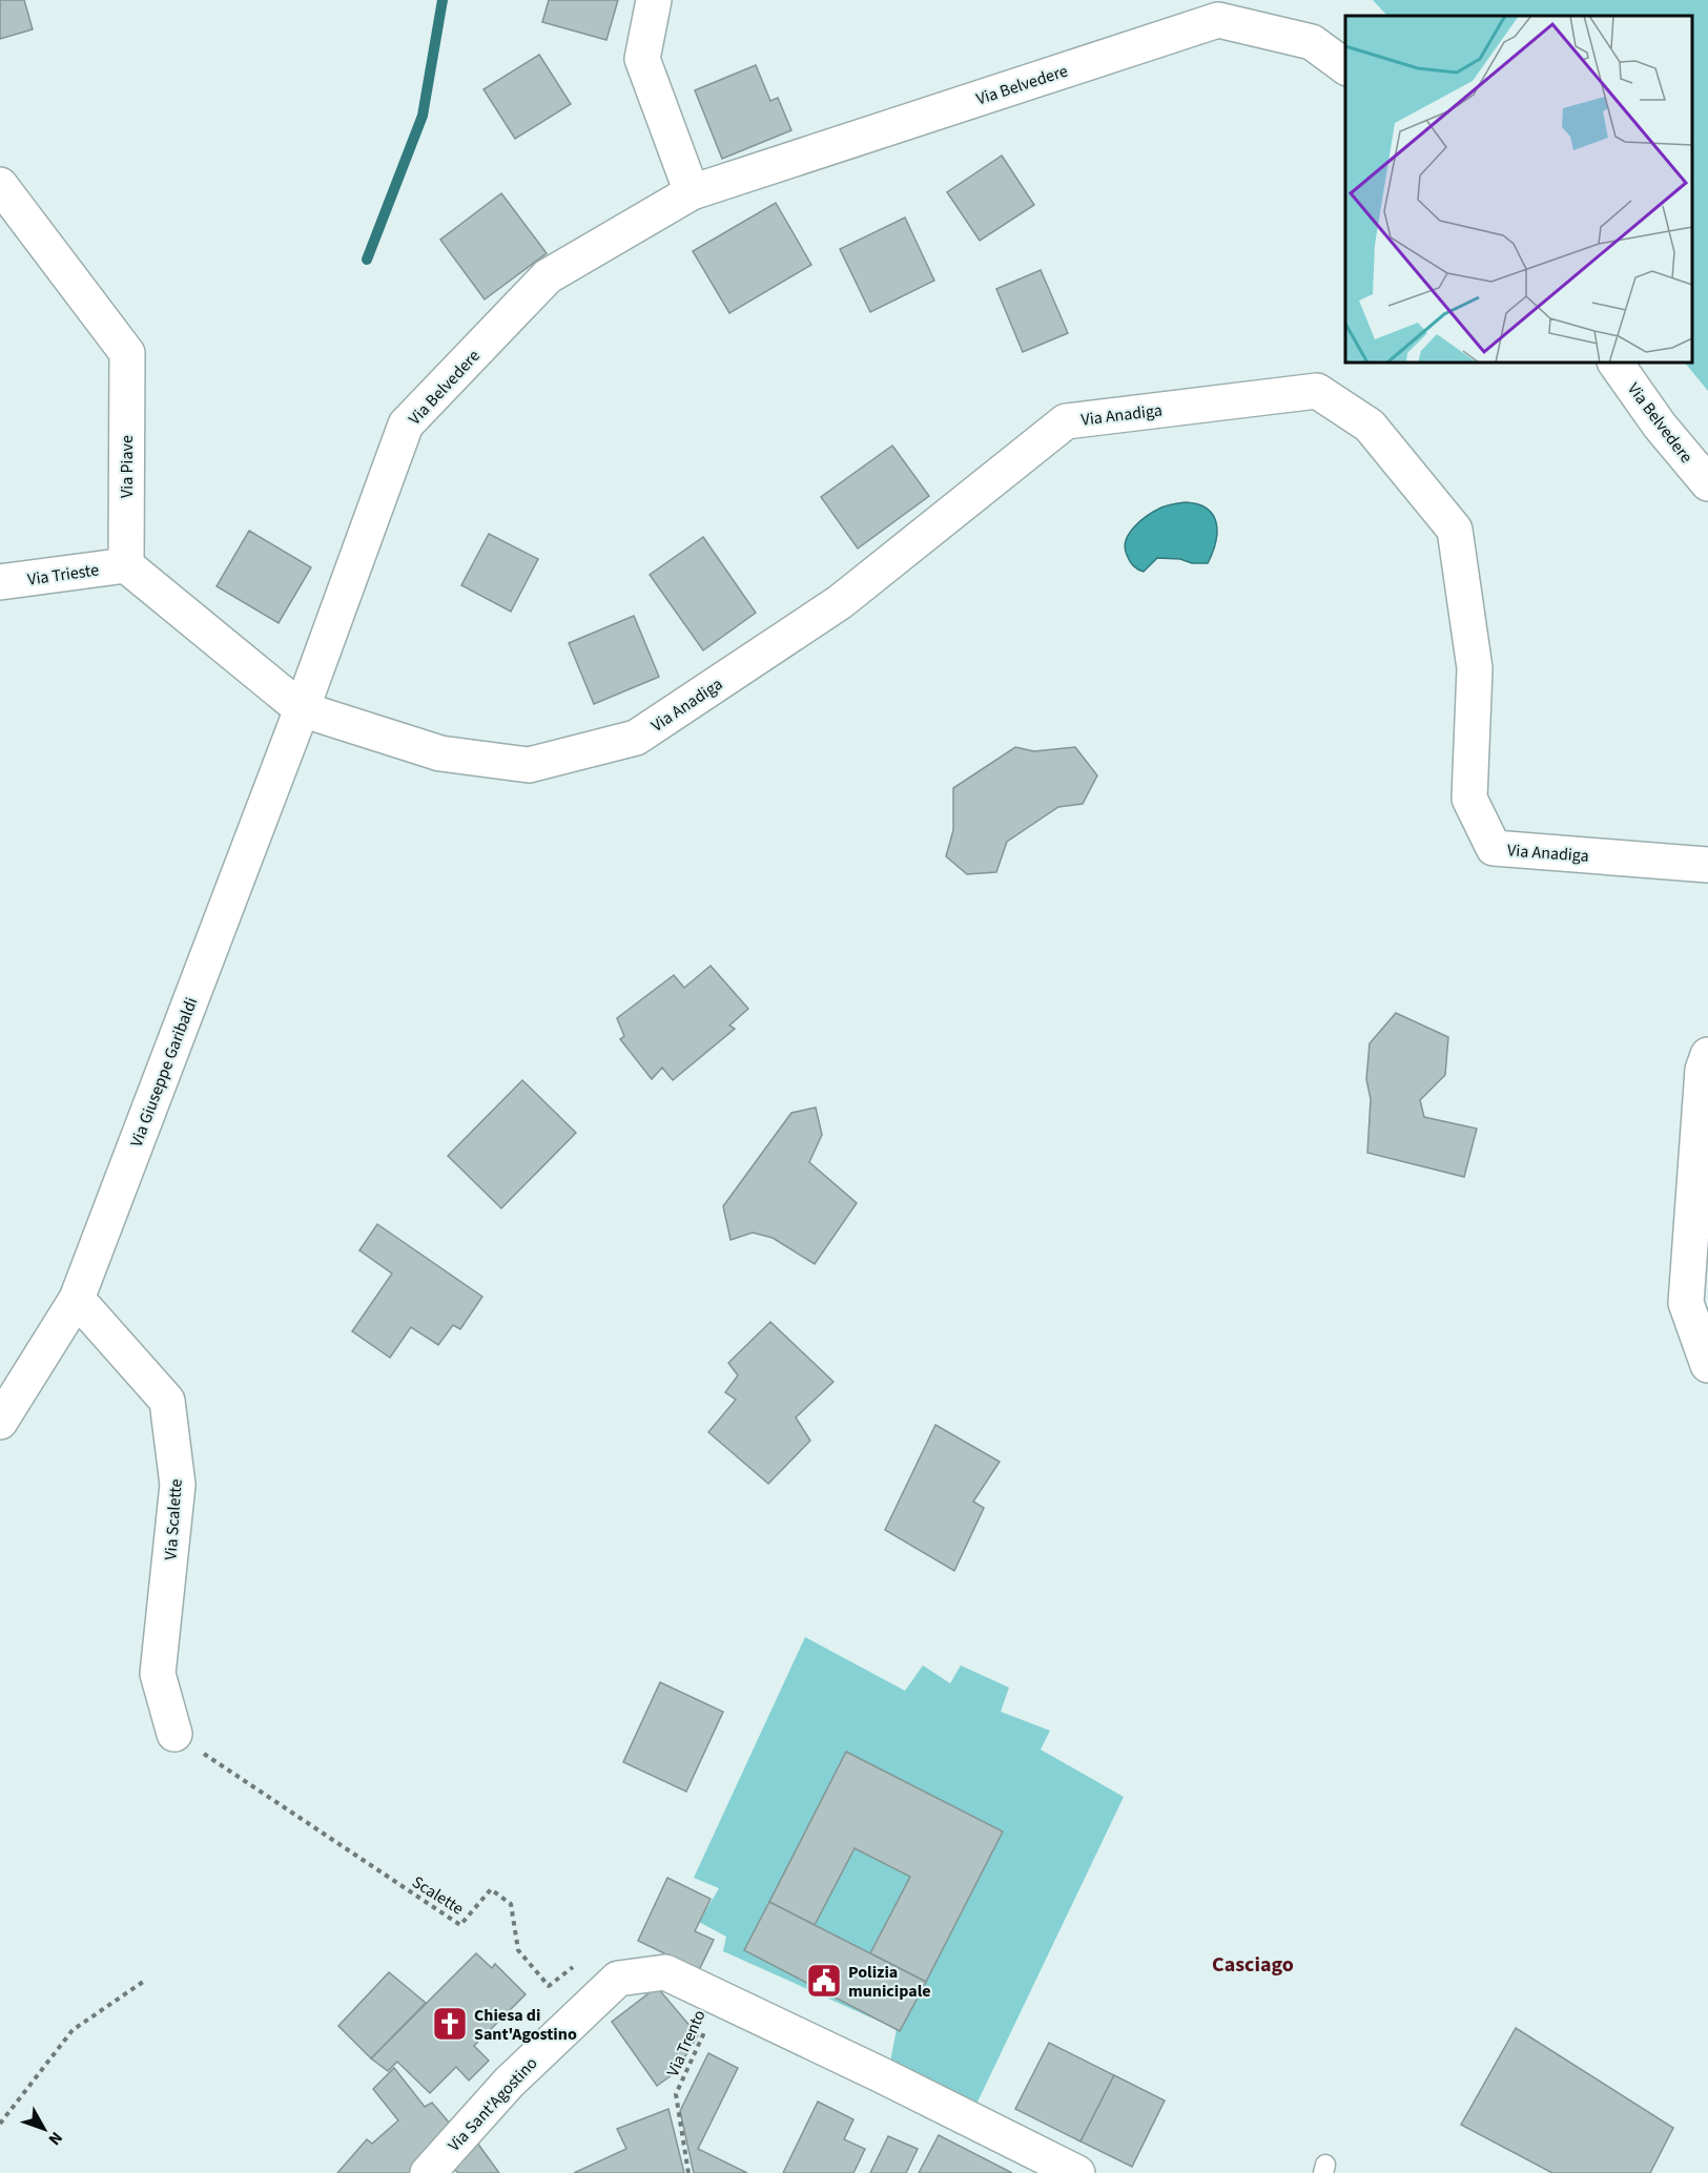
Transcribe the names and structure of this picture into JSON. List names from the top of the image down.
{
  "streets": {
    "street": [
      "Via Belvedere",
      "Via Anadiga",
      "Via Piave",
      "Via Trieste",
      "Via Giuseppe Garibaldi",
      "Via Scalette",
      "Via Sant'Agostino"
    ],
    "path": ["Scalette", "Via Trento"]
  },
  "crossings": [
    ["Via Belvedere", "Via Anadiga"],
    ["Via Belvedere", "Via Giuseppe Garibaldi"],
    ["Via Anadiga", "Via Giuseppe Garibaldi"],
    ["Via Piave", "Via Trieste"],
    ["Via Giuseppe Garibaldi", "Via Scalette"],
    ["Via Scalette", "Scalette"],
    ["Via Trento", "Via Sant'Agostino"]
  ],
  "districts": ["Casciago"],
  "places": {
    "public building": ["Polizia municipale"],
    "church": ["Chiesa di Sant'Agostino"]
  },
  "north": "bottom right"
}
